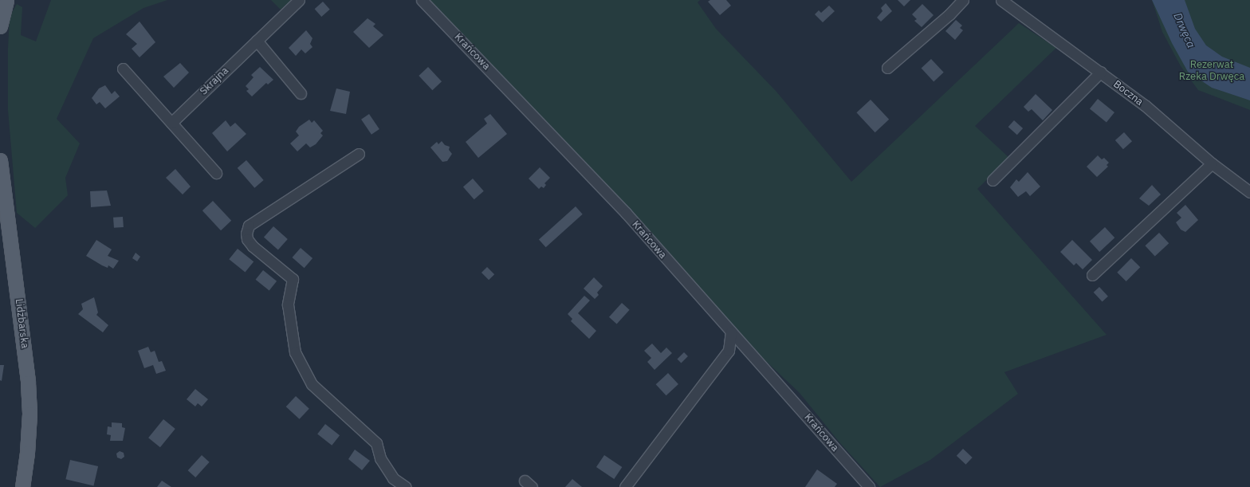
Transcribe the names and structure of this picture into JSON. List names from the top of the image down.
{
  "streets": {
    "main road": ["Lidzbarska"],
    "street": ["Krańcowa", "Skrajna", "Boczna"]
  },
  "water": ["Drwęca"],
  "parks": ["Rezerwat Rzeka Drwęca"]
}
